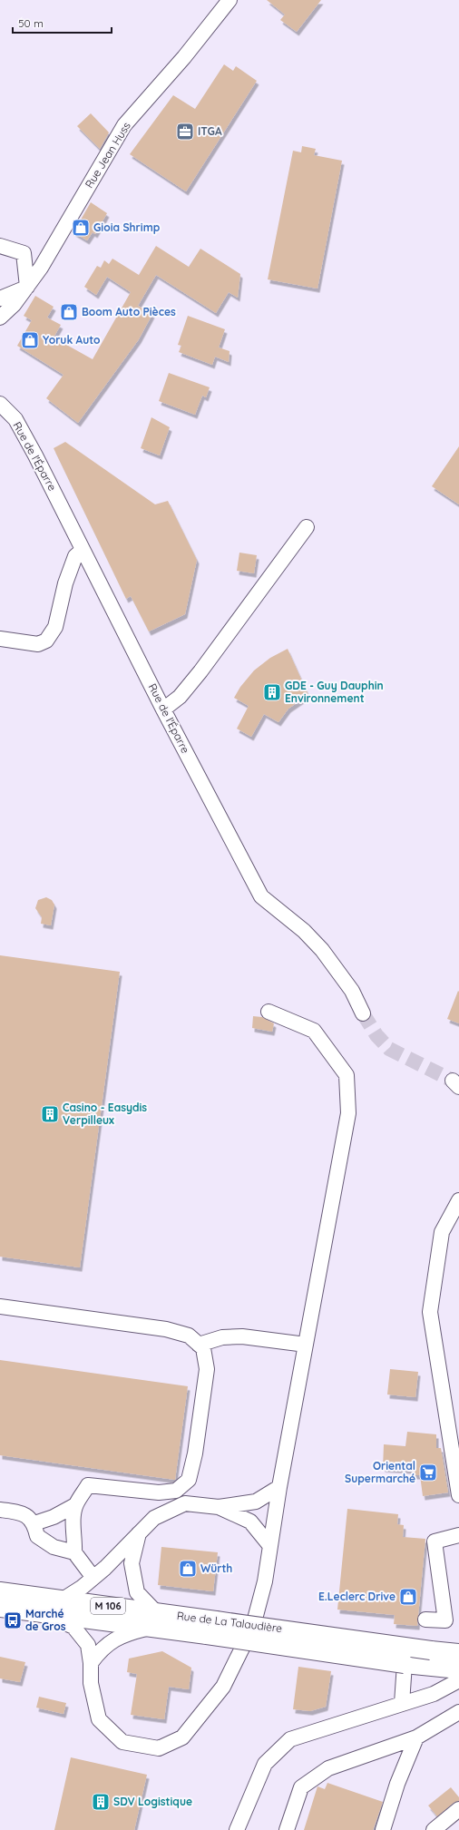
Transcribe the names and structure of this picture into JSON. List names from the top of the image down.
{
  "streets": {
    "main road": ["M 106", "Rue de La Talaudière"],
    "street": ["Rue Jean Huss", "Rue de l'Éparre"]
  },
  "places": {
    "office": ["ITGA"],
    "shop": [
      "Gioia Shrimp",
      "Boom Auto Pièces",
      "Yoruk Auto",
      "Würth",
      "E.Leclerc Drive"
    ],
    "building": ["GDE - Guy Dauphin Environnement", "Casino - Easydis Verpilleux", "SDV Logistique"],
    "supermarket": ["Oriental Supermarché"],
    "bus stop": ["Marché de Gros"]
  },
  "scale_bar": "50 m"
}
